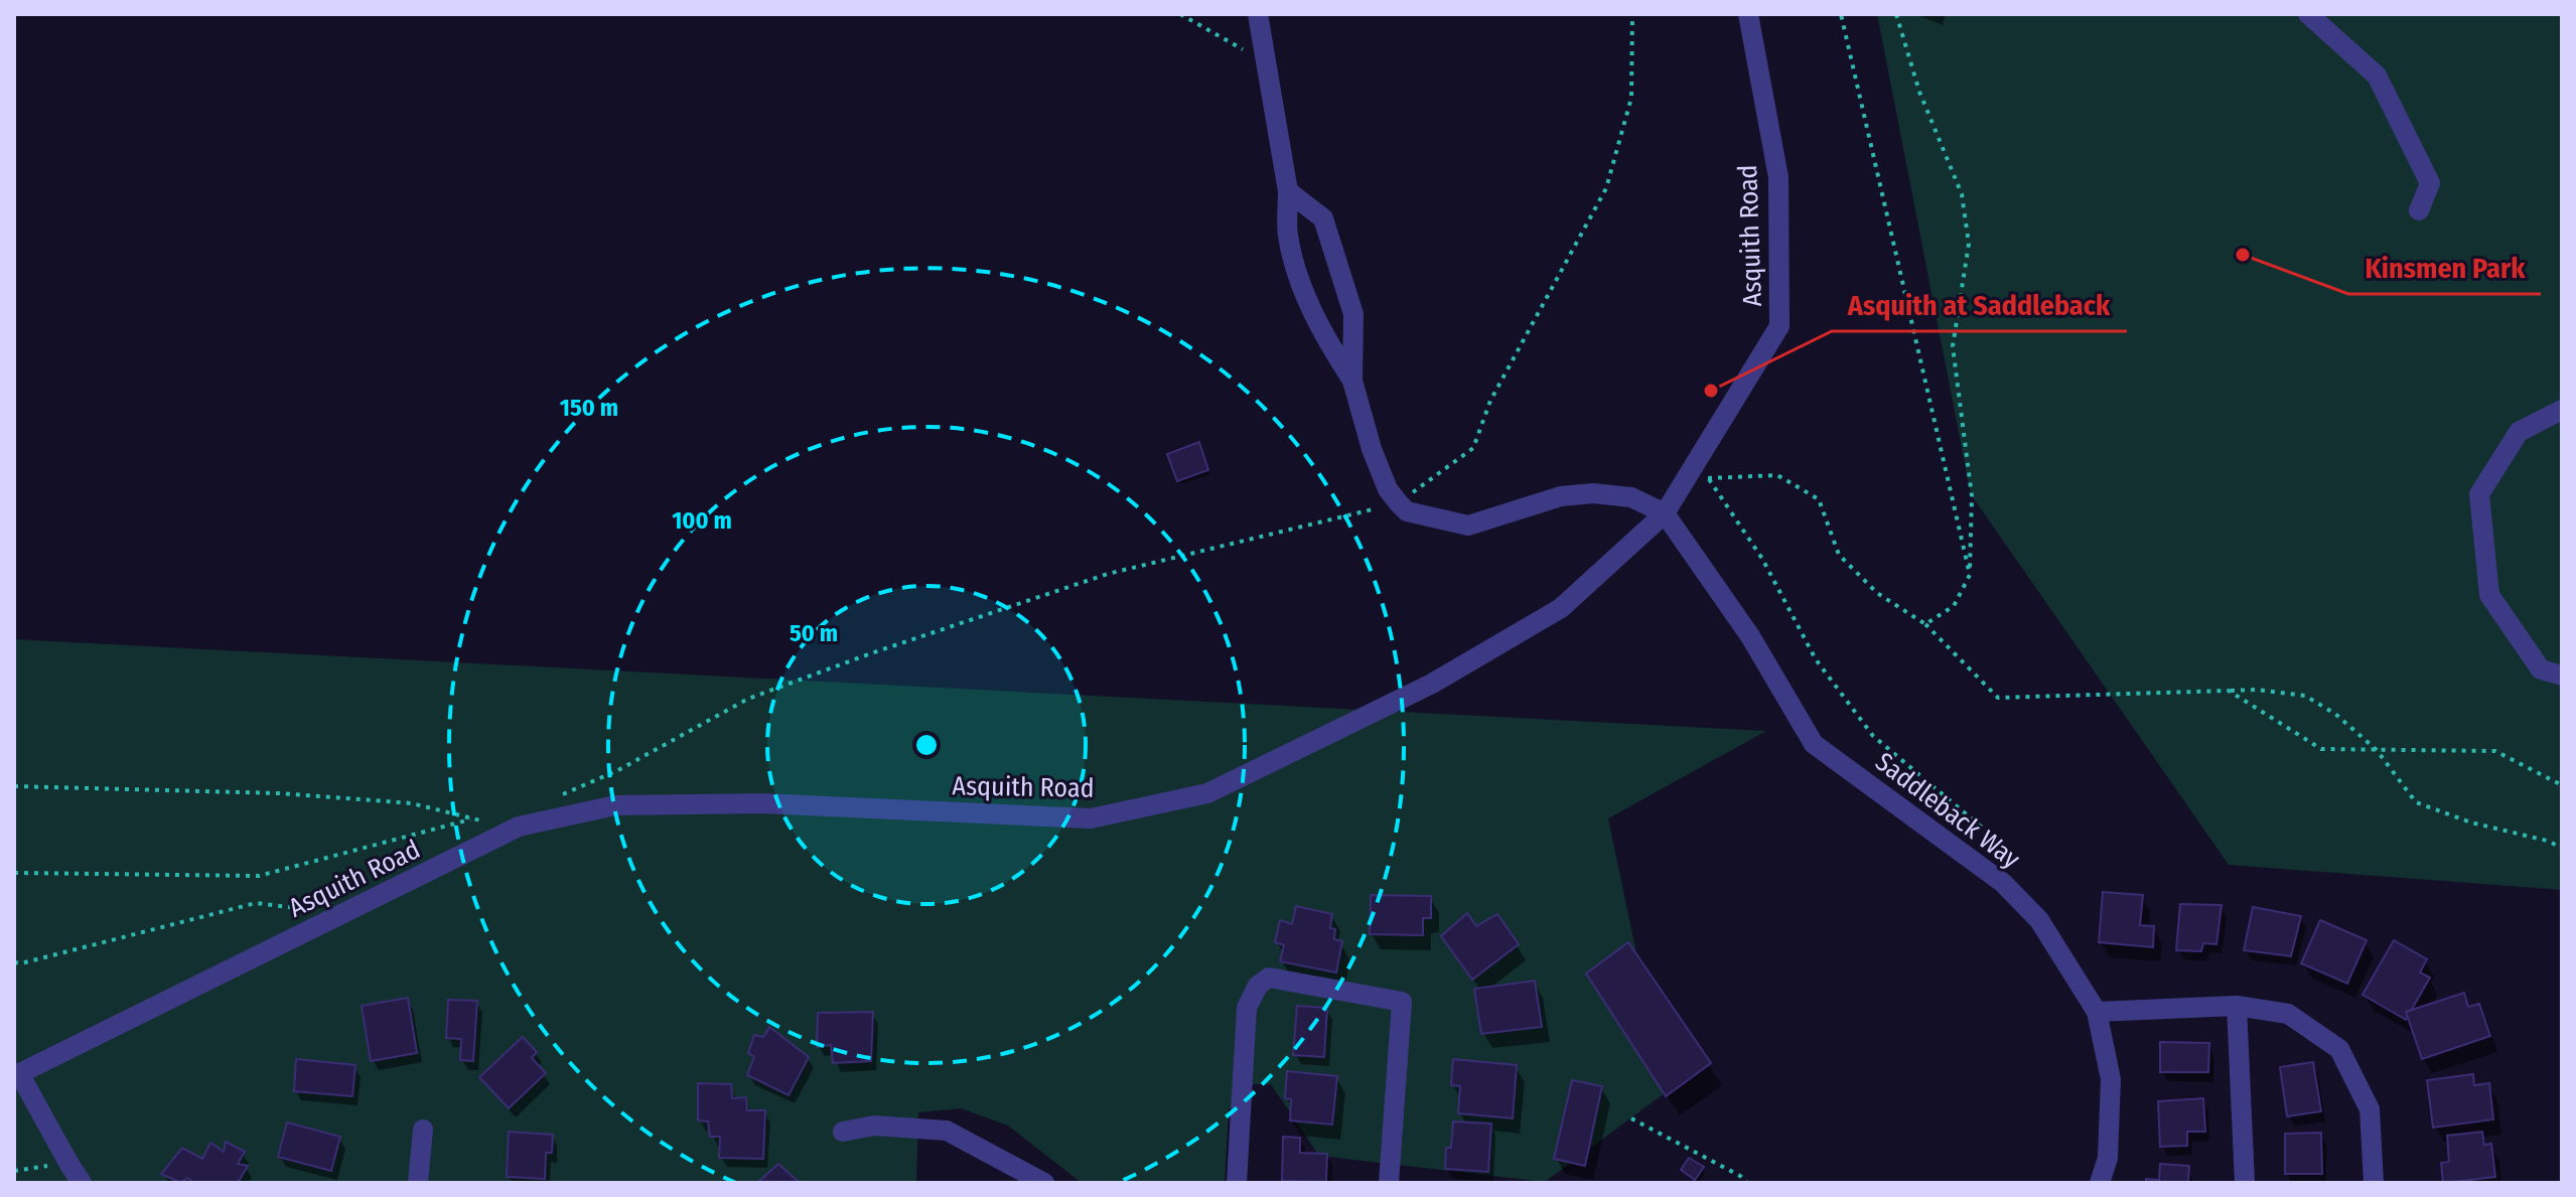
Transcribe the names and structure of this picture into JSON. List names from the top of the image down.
{
  "streets": {
    "street": ["Asquith Road", "Saddleback Way"]
  },
  "crossings": [
    ["Asquith Road", "Saddleback Way"]
  ],
  "places": ["Kinsmen Park", "Asquith at Saddleback"],
  "rings": ["150 m", "100 m", "50 m"]
}
